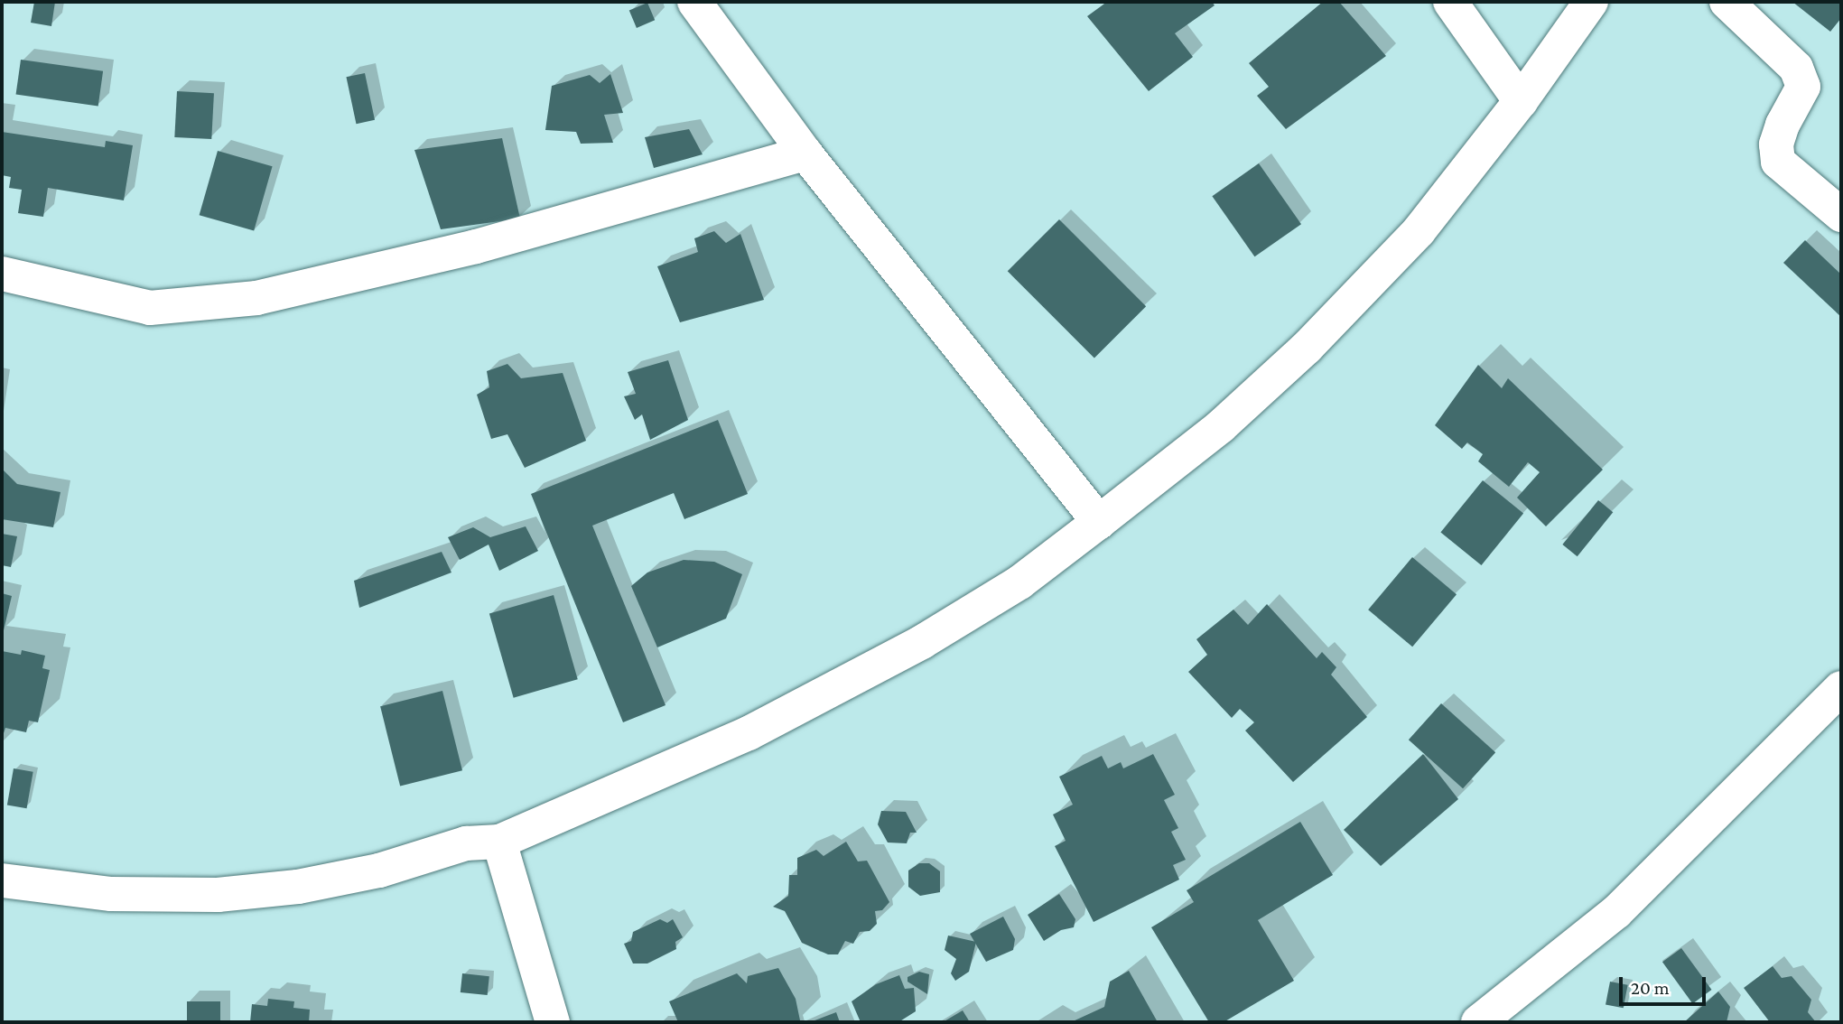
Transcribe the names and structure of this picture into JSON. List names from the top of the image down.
{
  "scale_bar": "20 m"
}
